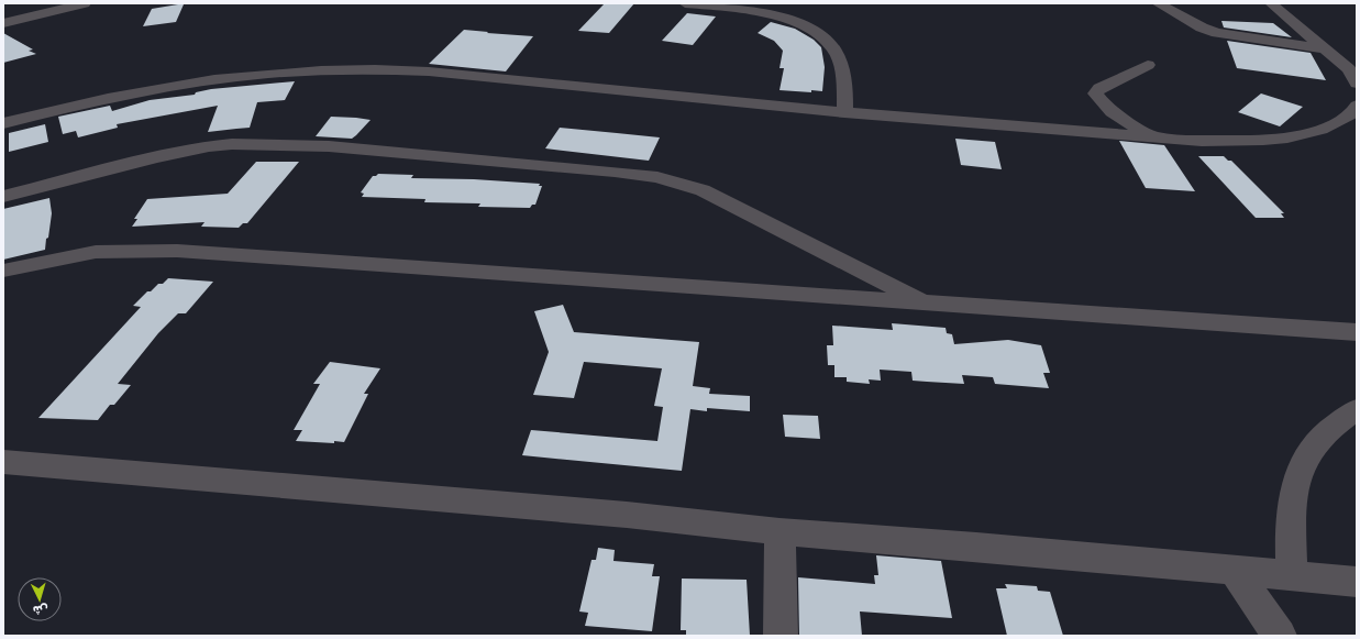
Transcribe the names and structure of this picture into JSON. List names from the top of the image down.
{
  "north": "bottom"
}
